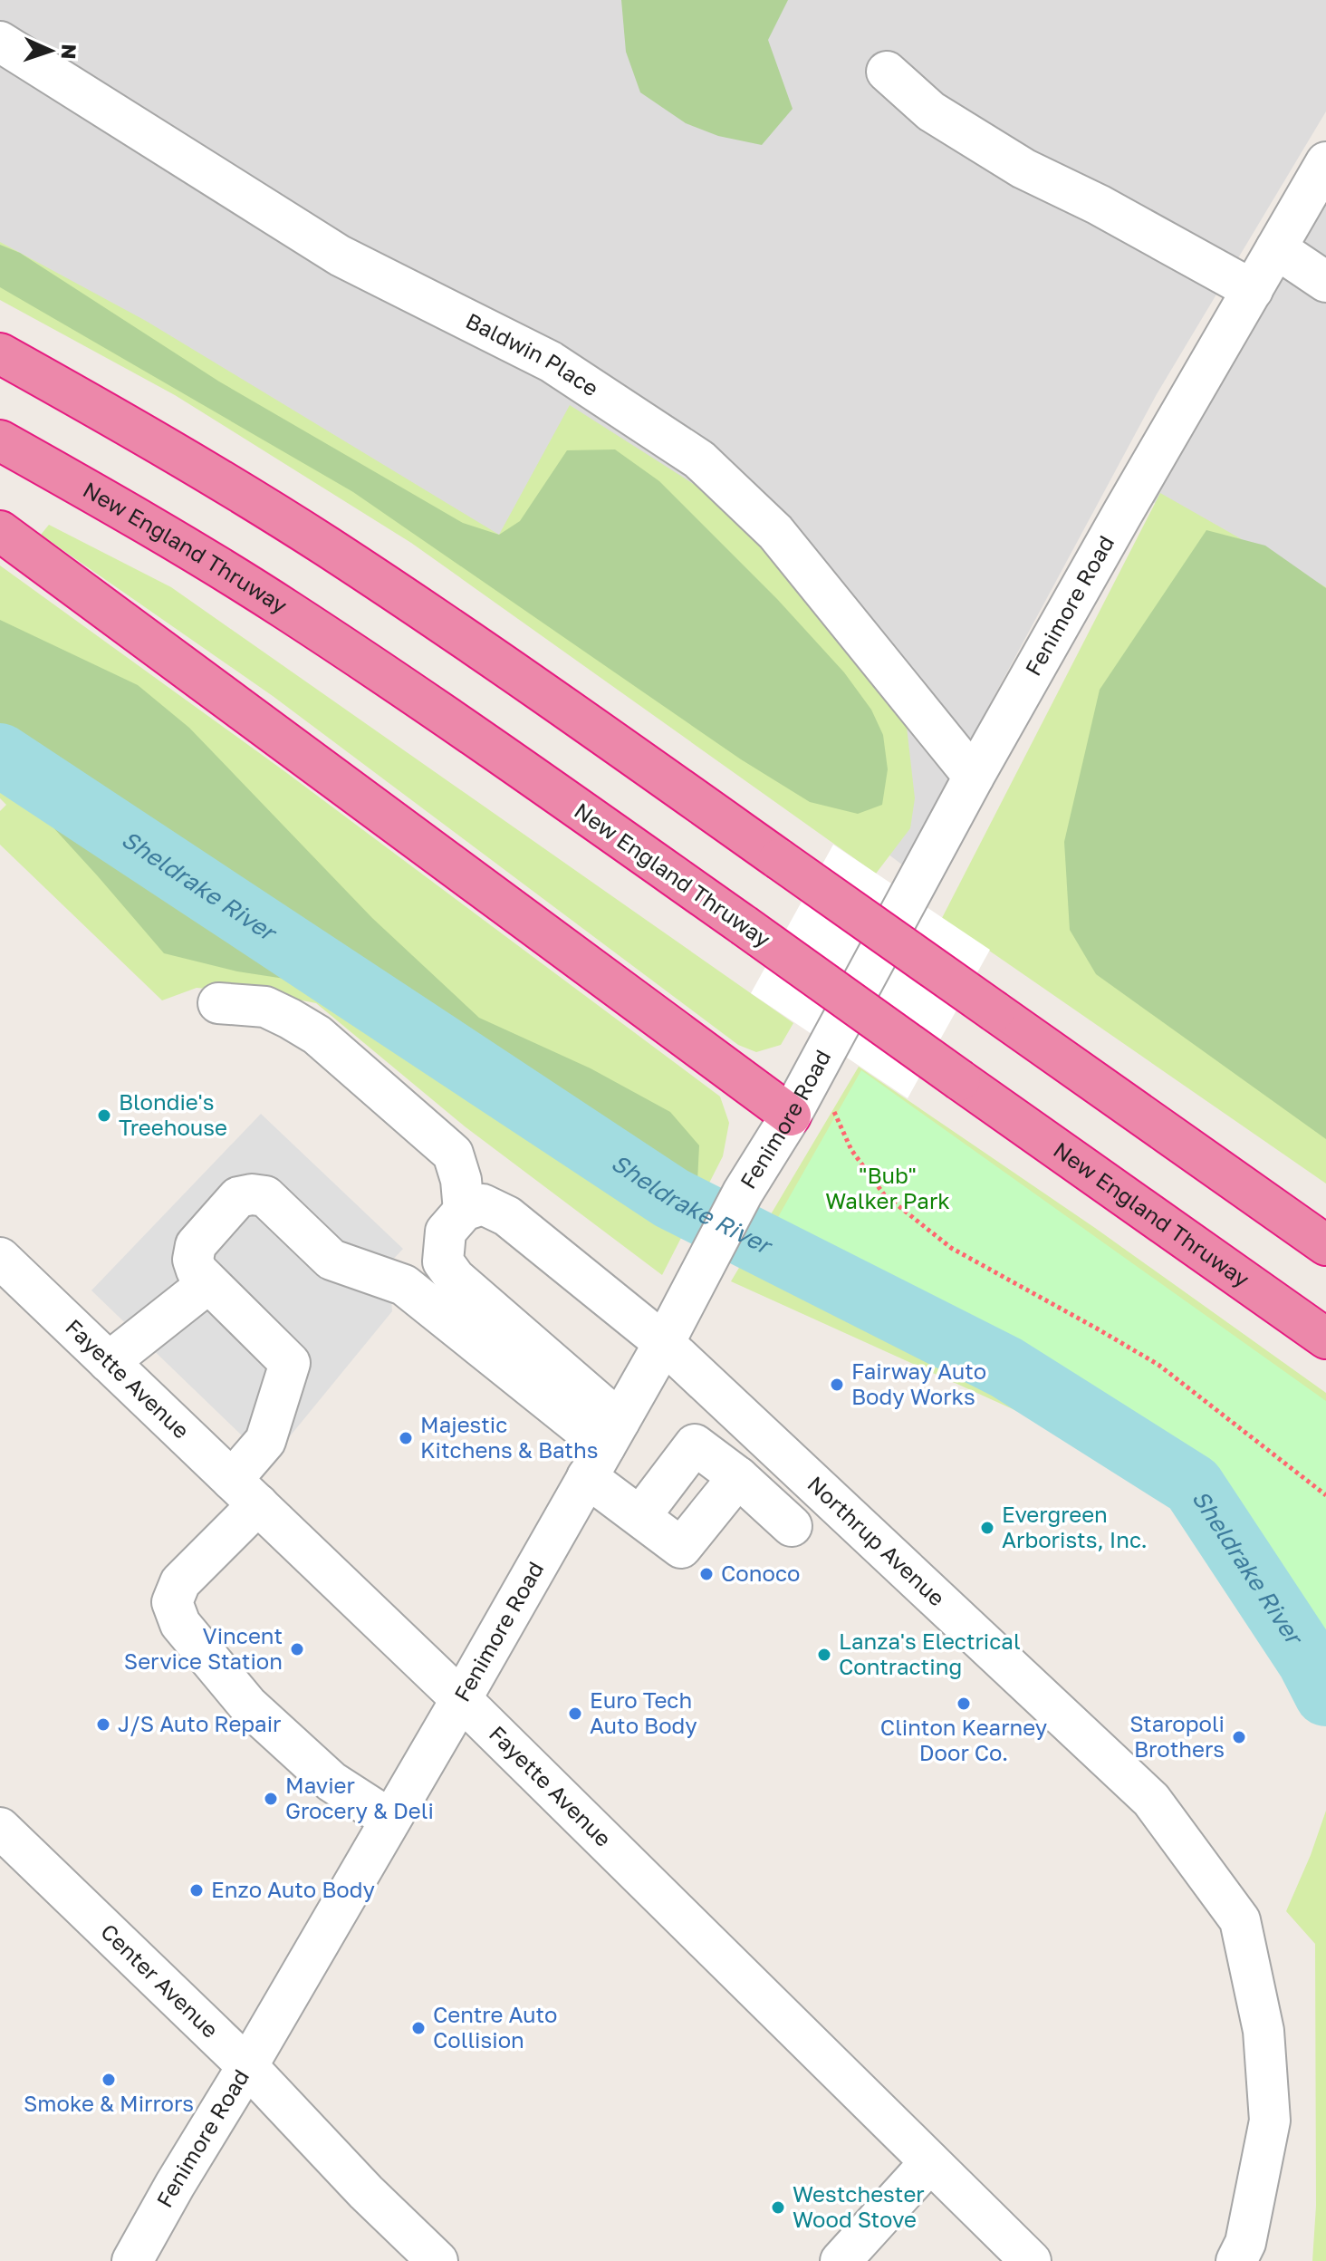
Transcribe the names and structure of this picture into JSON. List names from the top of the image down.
{
  "streets": {
    "highway": ["New England Thruway"],
    "street": [
      "Baldwin Place",
      "Fenimore Road",
      "Fayette Avenue",
      "Northrup Avenue",
      "Center Avenue"
    ]
  },
  "crossings": [
    ["Baldwin Place", "Fenimore Road"],
    ["Fenimore Road", "Fayette Avenue"],
    ["Fenimore Road", "Northrup Avenue"],
    ["Fenimore Road", "Center Avenue"]
  ],
  "water": ["Sheldrake River"],
  "parks": ["\"Bub\" Walker Park"],
  "places": [
    "Blondie's Treehouse",
    "Fairway Auto Body Works",
    "Majestic Kitchens & Baths",
    "Evergreen Arborists, Inc.",
    "Conoco",
    "Vincent Service Station",
    "Lanza's Electrical Contracting",
    "Clinton Kearney Door Co.",
    "Euro Tech Auto Body",
    "J/S Auto Repair",
    "Staropoli Brothers",
    "Mavier Grocery & Deli",
    "Enzo Auto Body",
    "Centre Auto Collision",
    "Smoke & Mirrors",
    "Westchester Wood Stove"
  ],
  "north": "right"
}
